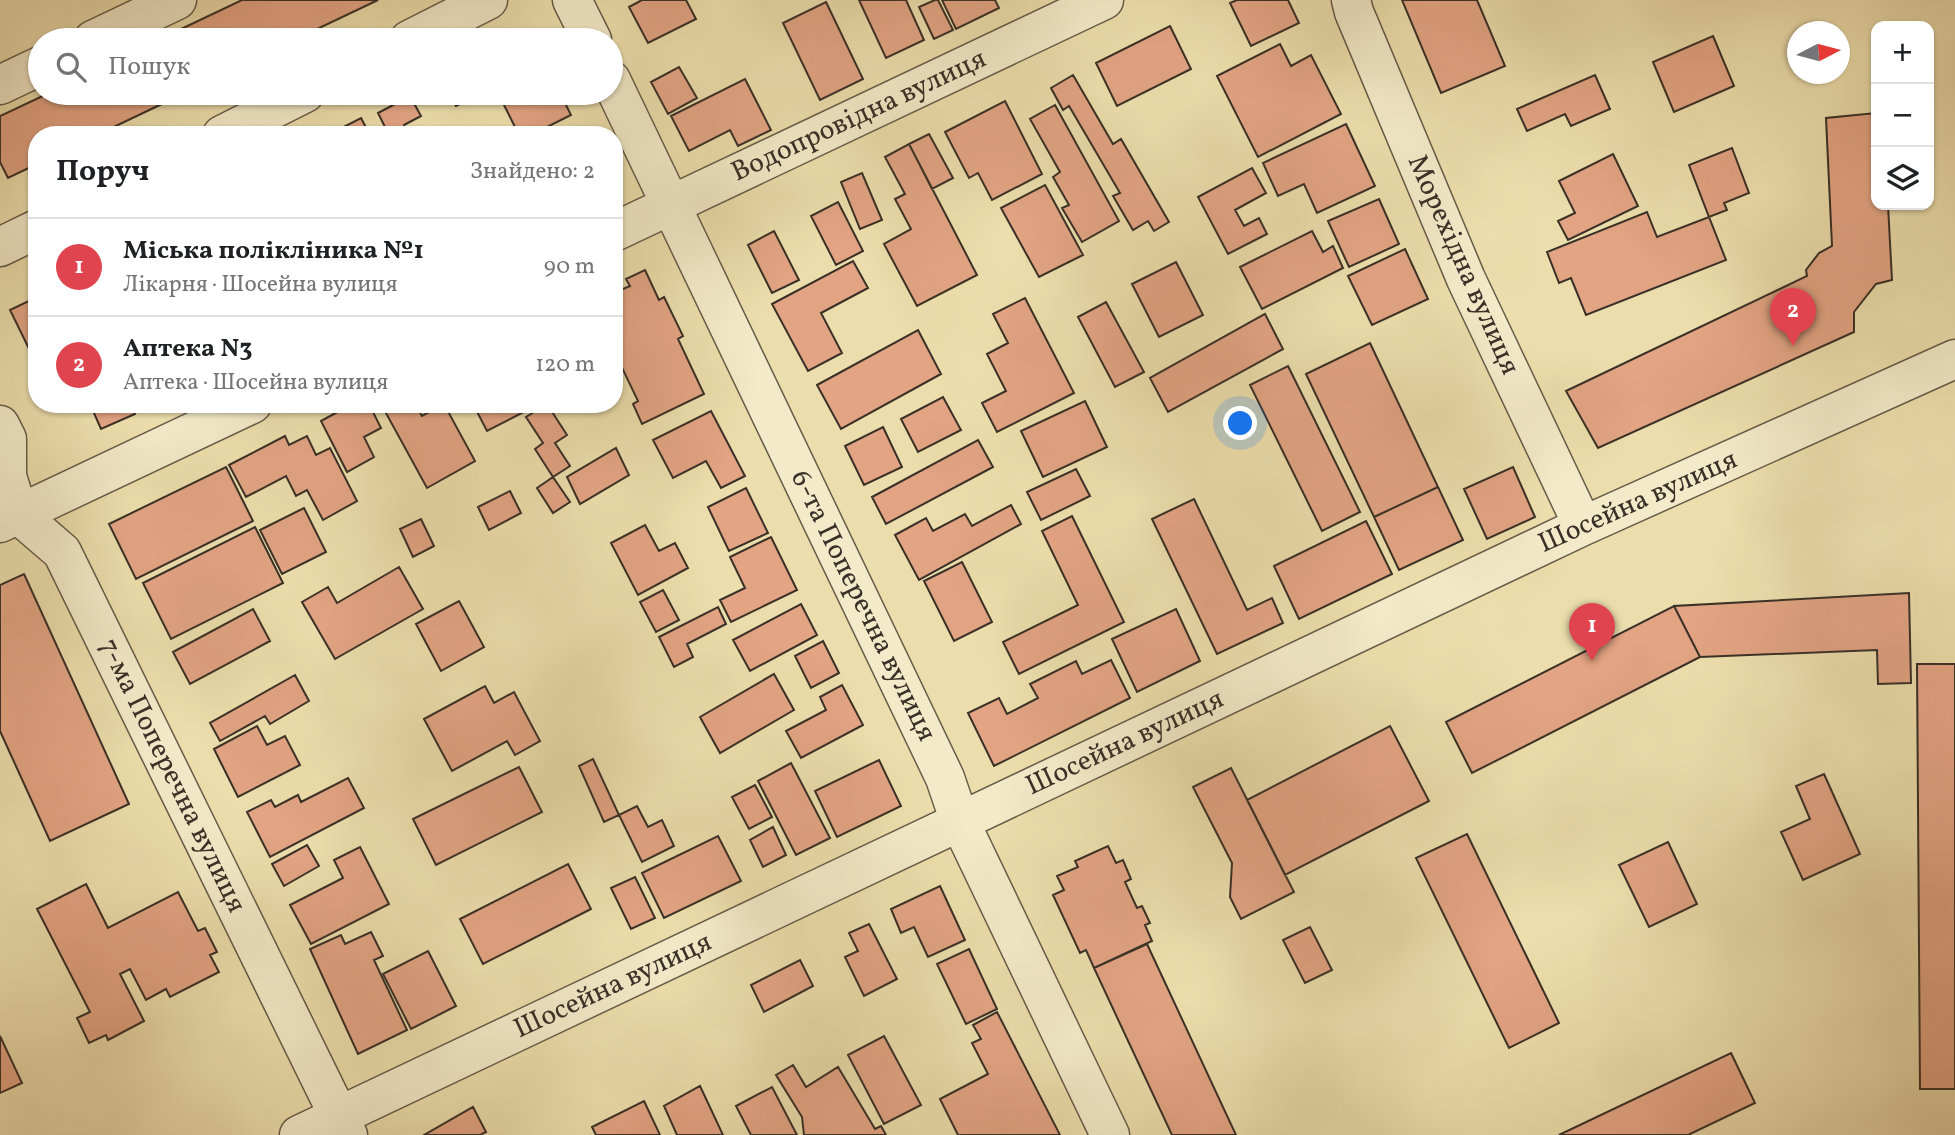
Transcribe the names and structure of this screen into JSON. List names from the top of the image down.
{
  "streets": {
    "street": [
      "Водопровідна вулиця",
      "Морехідна вулиця",
      "Шосейна вулиця",
      "6-та Поперечна вулиця",
      "7-ма Поперечна вулиця"
    ]
  },
  "crossings": [
    ["Водопровідна вулиця", "6-та Поперечна вулиця"],
    ["Морехідна вулиця", "Шосейна вулиця"],
    ["Шосейна вулиця", "6-та Поперечна вулиця"],
    ["Шосейна вулиця", "7-ма Поперечна вулиця"]
  ],
  "north": "right",
  "page": {
    "map_buttons": ["+", "−"],
    "search": "Пошук",
    "heading": ["Поруч", "Знайдено: 2"],
    "list": [
      {
        "mark": "1",
        "name": "Міська полікліника №1",
        "note": "Лікарня · Шосейна вулиця",
        "value": "90 m"
      },
      {
        "mark": "2",
        "name": "Аптека N3",
        "note": "Аптека · Шосейна вулиця",
        "value": "120 m"
      }
    ],
    "pins": ["2", "1"]
  }
}
